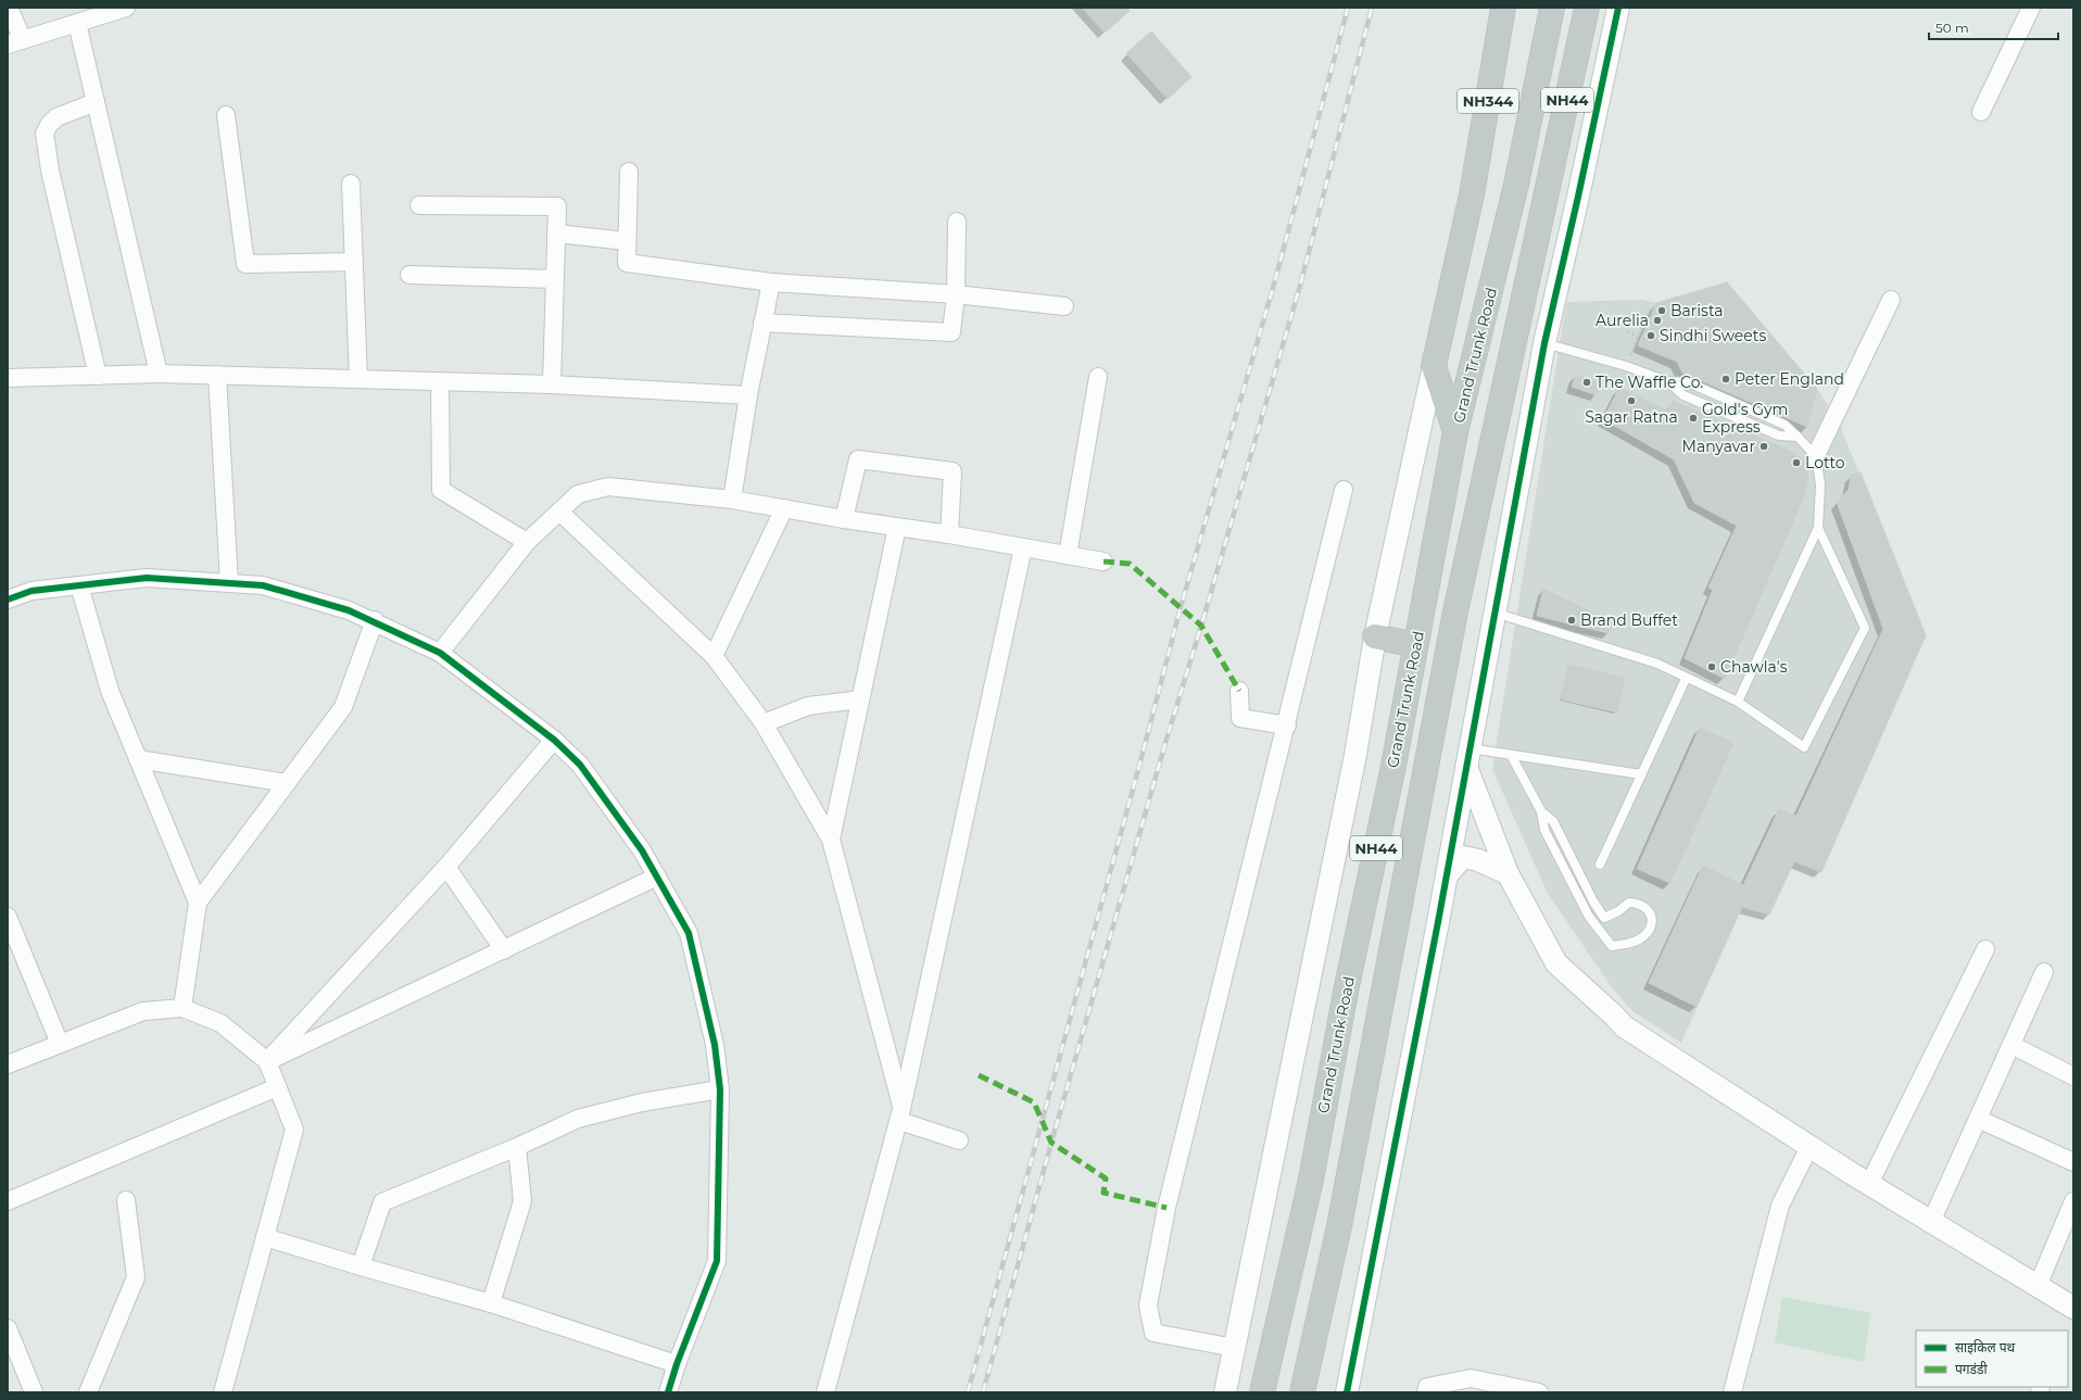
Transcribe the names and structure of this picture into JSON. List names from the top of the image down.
{
  "streets": {
    "highway": ["NH44", "NH344", "Grand Trunk Road"]
  },
  "places": [
    "Barista",
    "Aurelia",
    "Sindhi Sweets",
    "Peter England",
    "The Waffle Co.",
    "Sagar Ratna",
    "Gold's Gym Express",
    "Manyavar",
    "Lotto",
    "Brand Buffet",
    "Chawla's"
  ],
  "legend": ["साइकिल पथ", "पगडंडी"],
  "scale_bar": "50 m"
}
